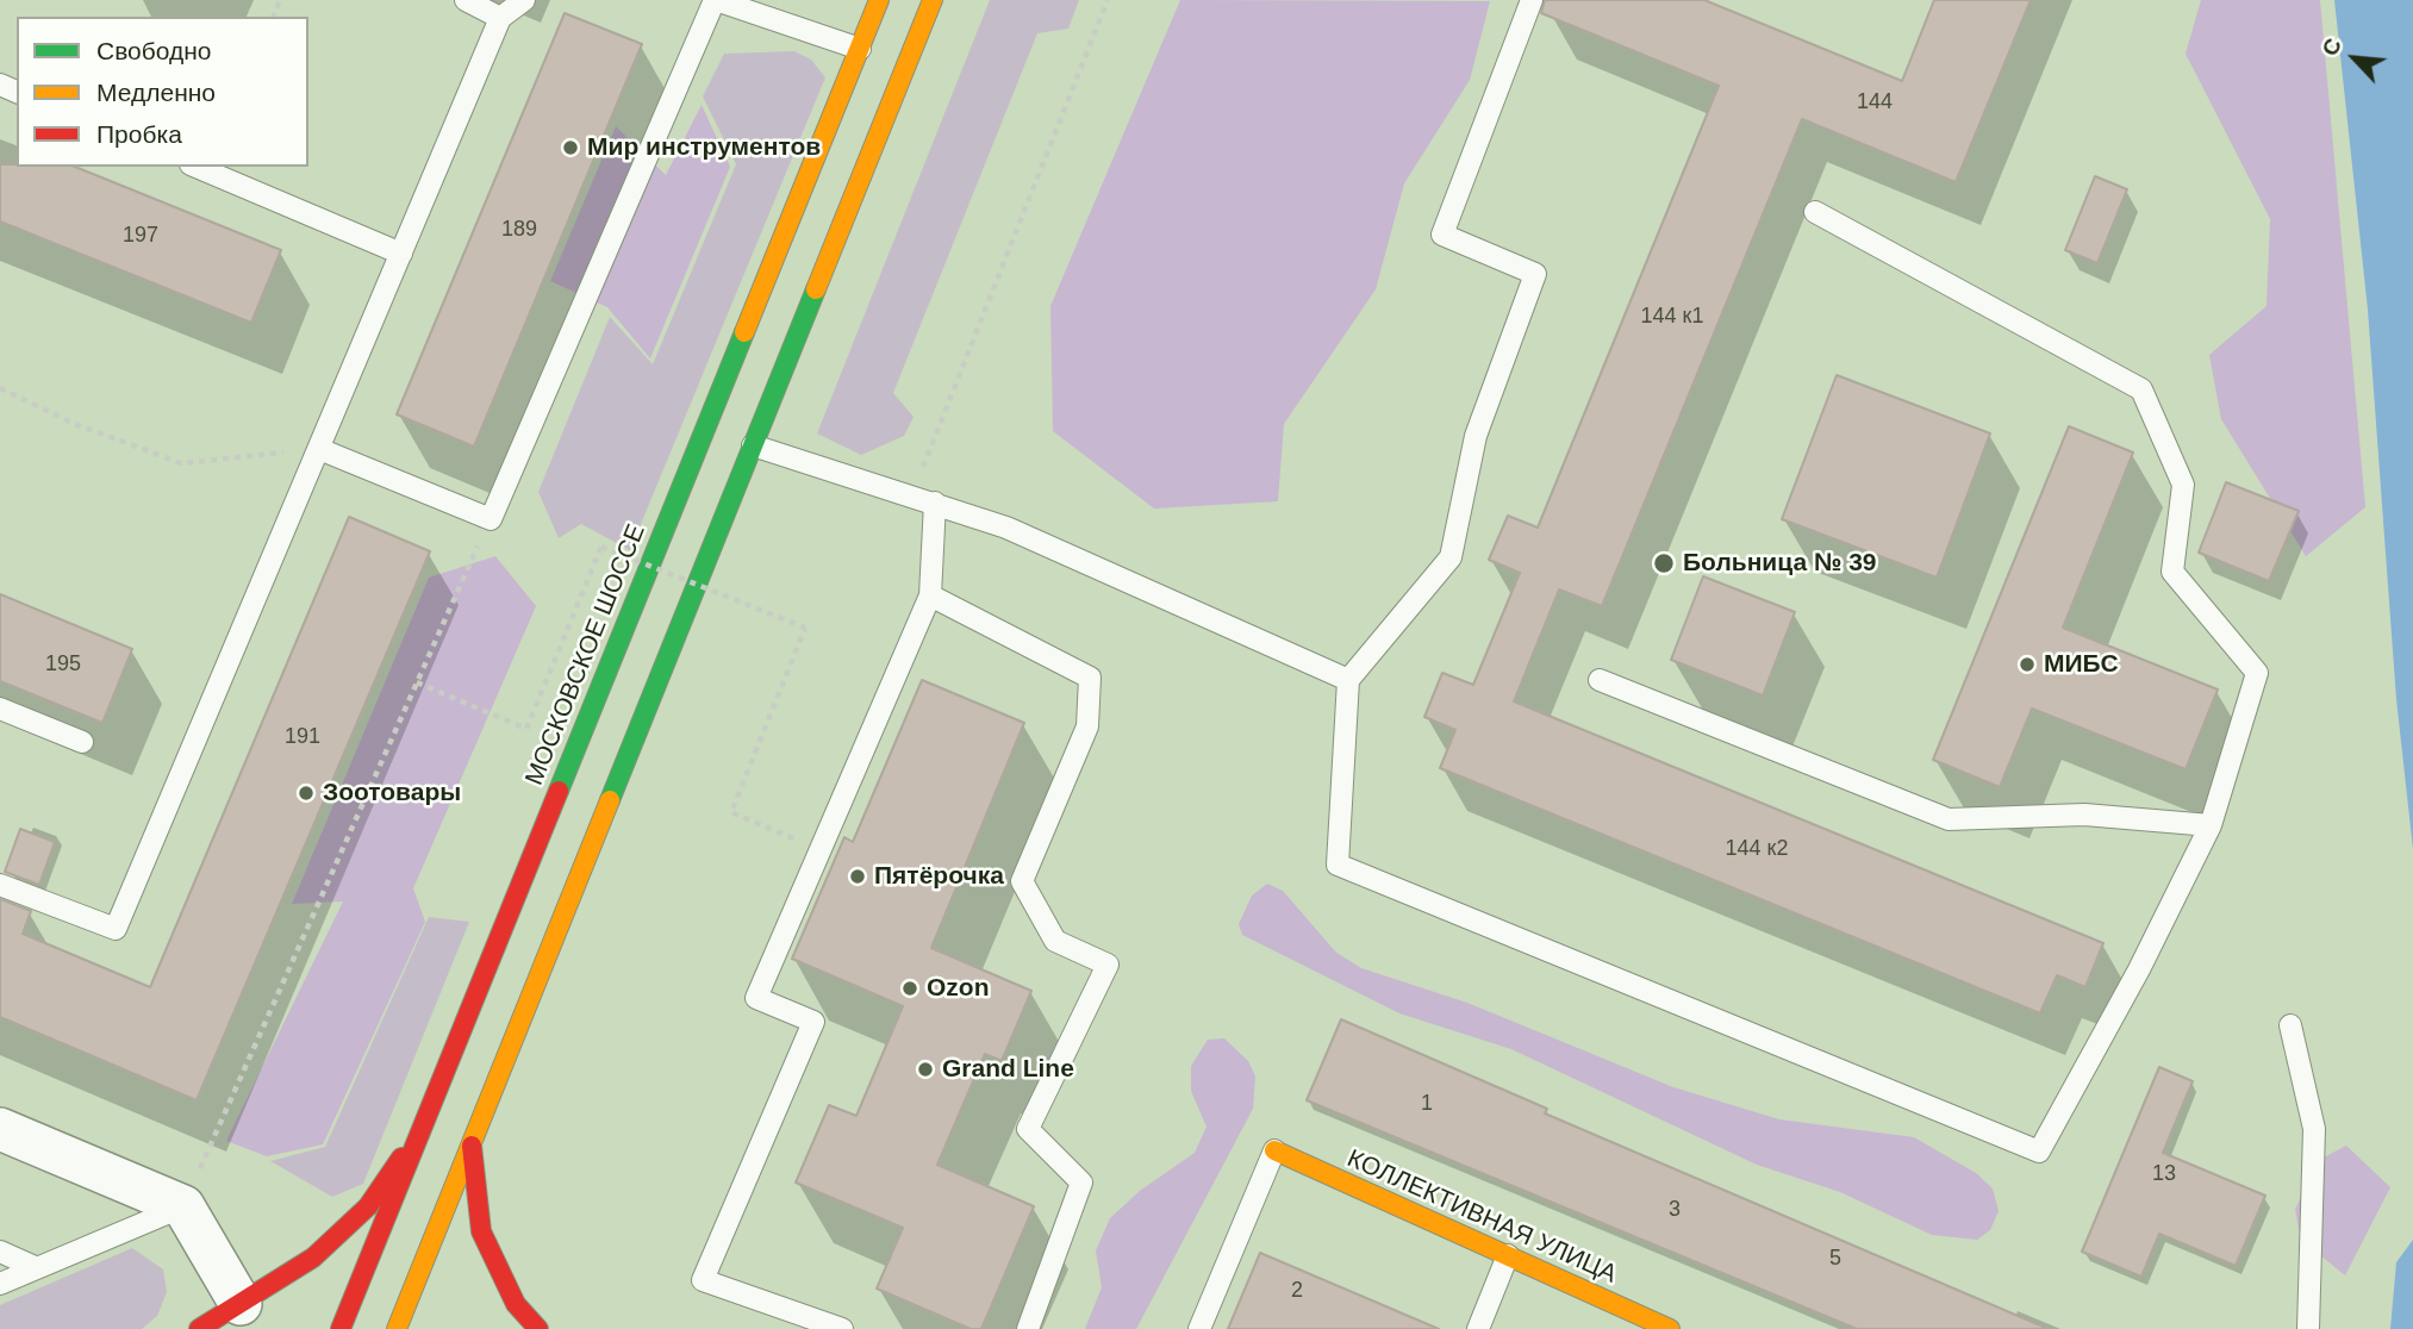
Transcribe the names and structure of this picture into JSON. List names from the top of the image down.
{
  "streets": {
    "main road": ["МОСКОВСКОЕ ШОССЕ", "КОЛЛЕКТИВНАЯ УЛИЦА"]
  },
  "places": [
    "Мир инструментов",
    "Больница № 39",
    "МИБС",
    "Зоотовары",
    "Пятёрочка",
    "Ozon",
    "Grand Line"
  ],
  "house_numbers": [
    "144",
    "189",
    "197",
    "144 к1",
    "195",
    "191",
    "144 к2",
    "1",
    "13",
    "3",
    "5",
    "2"
  ],
  "legend": ["Свободно", "Медленно", "Пробка"],
  "north": "top left"
}
